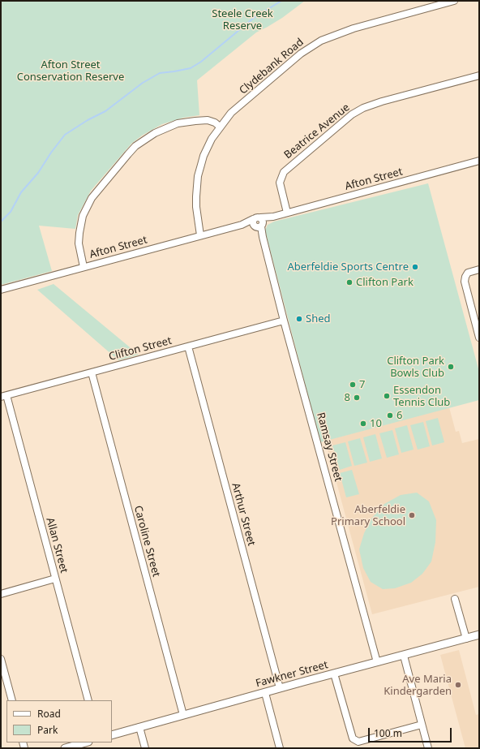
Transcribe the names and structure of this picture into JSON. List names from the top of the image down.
{
  "streets": {
    "street": [
      "Clydebank Road",
      "Beatrice Avenue",
      "Afton Street",
      "Clifton Street",
      "Ramsay Street",
      "Arthur Street",
      "Caroline Street",
      "Allan Street",
      "Fawkner Street"
    ]
  },
  "crossings": [
    ["Clydebank Road", "Afton Street"],
    ["Beatrice Avenue", "Afton Street"],
    ["Afton Street", "Ramsay Street"],
    ["Clifton Street", "Ramsay Street"],
    ["Clifton Street", "Arthur Street"],
    ["Clifton Street", "Caroline Street"],
    ["Clifton Street", "Allan Street"],
    ["Ramsay Street", "Fawkner Street"],
    ["Arthur Street", "Fawkner Street"],
    ["Caroline Street", "Fawkner Street"]
  ],
  "parks": ["Steele Creek Reserve", "Afton Street Conservation Reserve"],
  "places": [
    "Aberfeldie Sports Centre",
    "Clifton Park",
    "Shed",
    "Clifton Park Bowls Club",
    "7",
    "Essendon Tennis Club",
    "8",
    "6",
    "10",
    "Aberfeldie Primary School",
    "Ave Maria Kindergarden"
  ],
  "legend": ["Road", "Park"],
  "scale_bar": "100 m"
}
